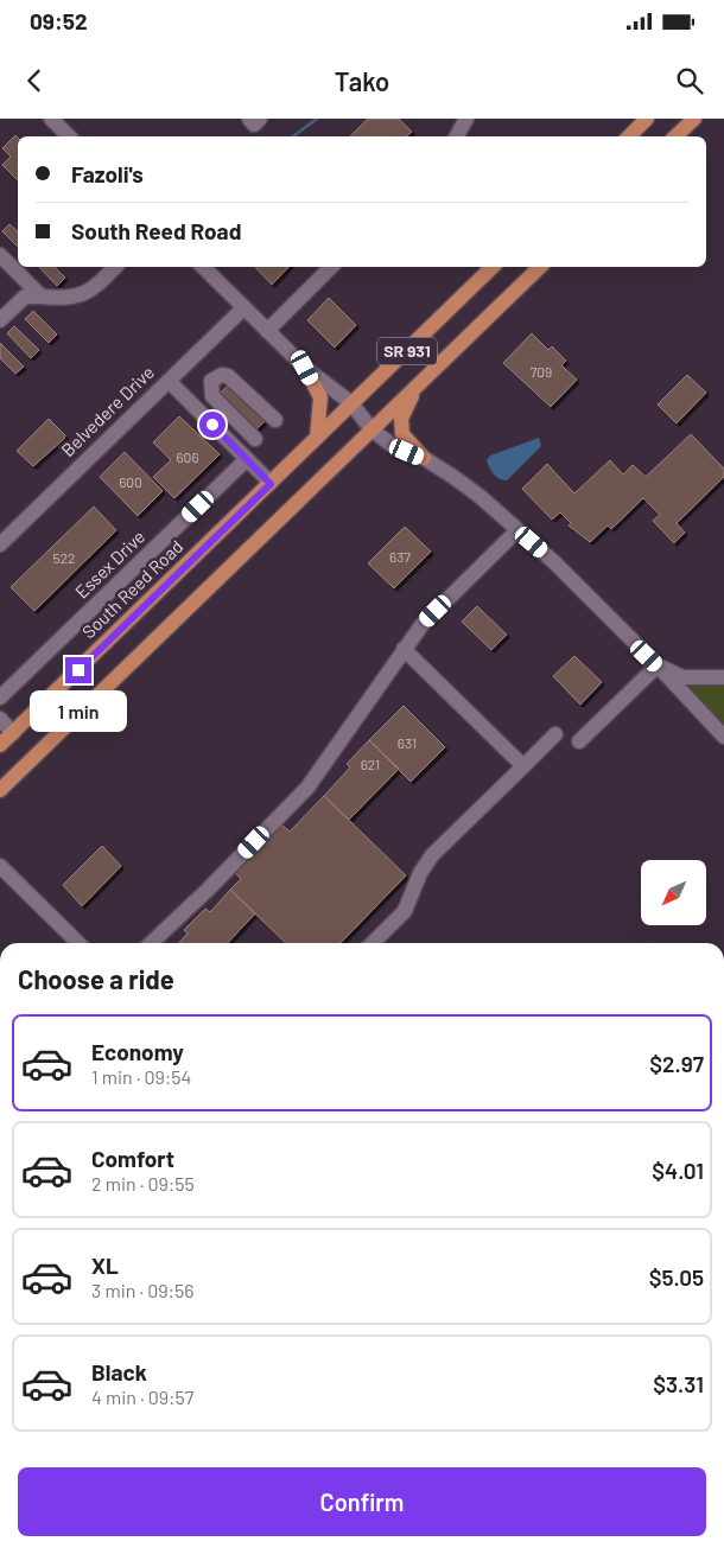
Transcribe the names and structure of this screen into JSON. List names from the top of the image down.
{
  "streets": {
    "main road": ["SR 931", "South Reed Road"],
    "street": ["Belvedere Drive", "Essex Drive"]
  },
  "house_numbers": [
    "709",
    "606",
    "600",
    "637",
    "522",
    "631",
    "621"
  ],
  "north": "bottom left",
  "page": {
    "status": "09:52",
    "header": "Tako",
    "banner": ["Fazoli's", "South Reed Road"],
    "bubble": "1 min",
    "heading": "Choose a ride",
    "list": [
      {
        "name": "Economy",
        "note": "1 min · 09:54",
        "value": "$2.97"
      },
      {
        "name": "Comfort",
        "note": "2 min · 09:55",
        "value": "$4.01"
      },
      {
        "name": "XL",
        "note": "3 min · 09:56",
        "value": "$5.05"
      },
      {
        "name": "Black",
        "note": "4 min · 09:57",
        "value": "$3.31"
      }
    ],
    "buttons": "Confirm"
  }
}
